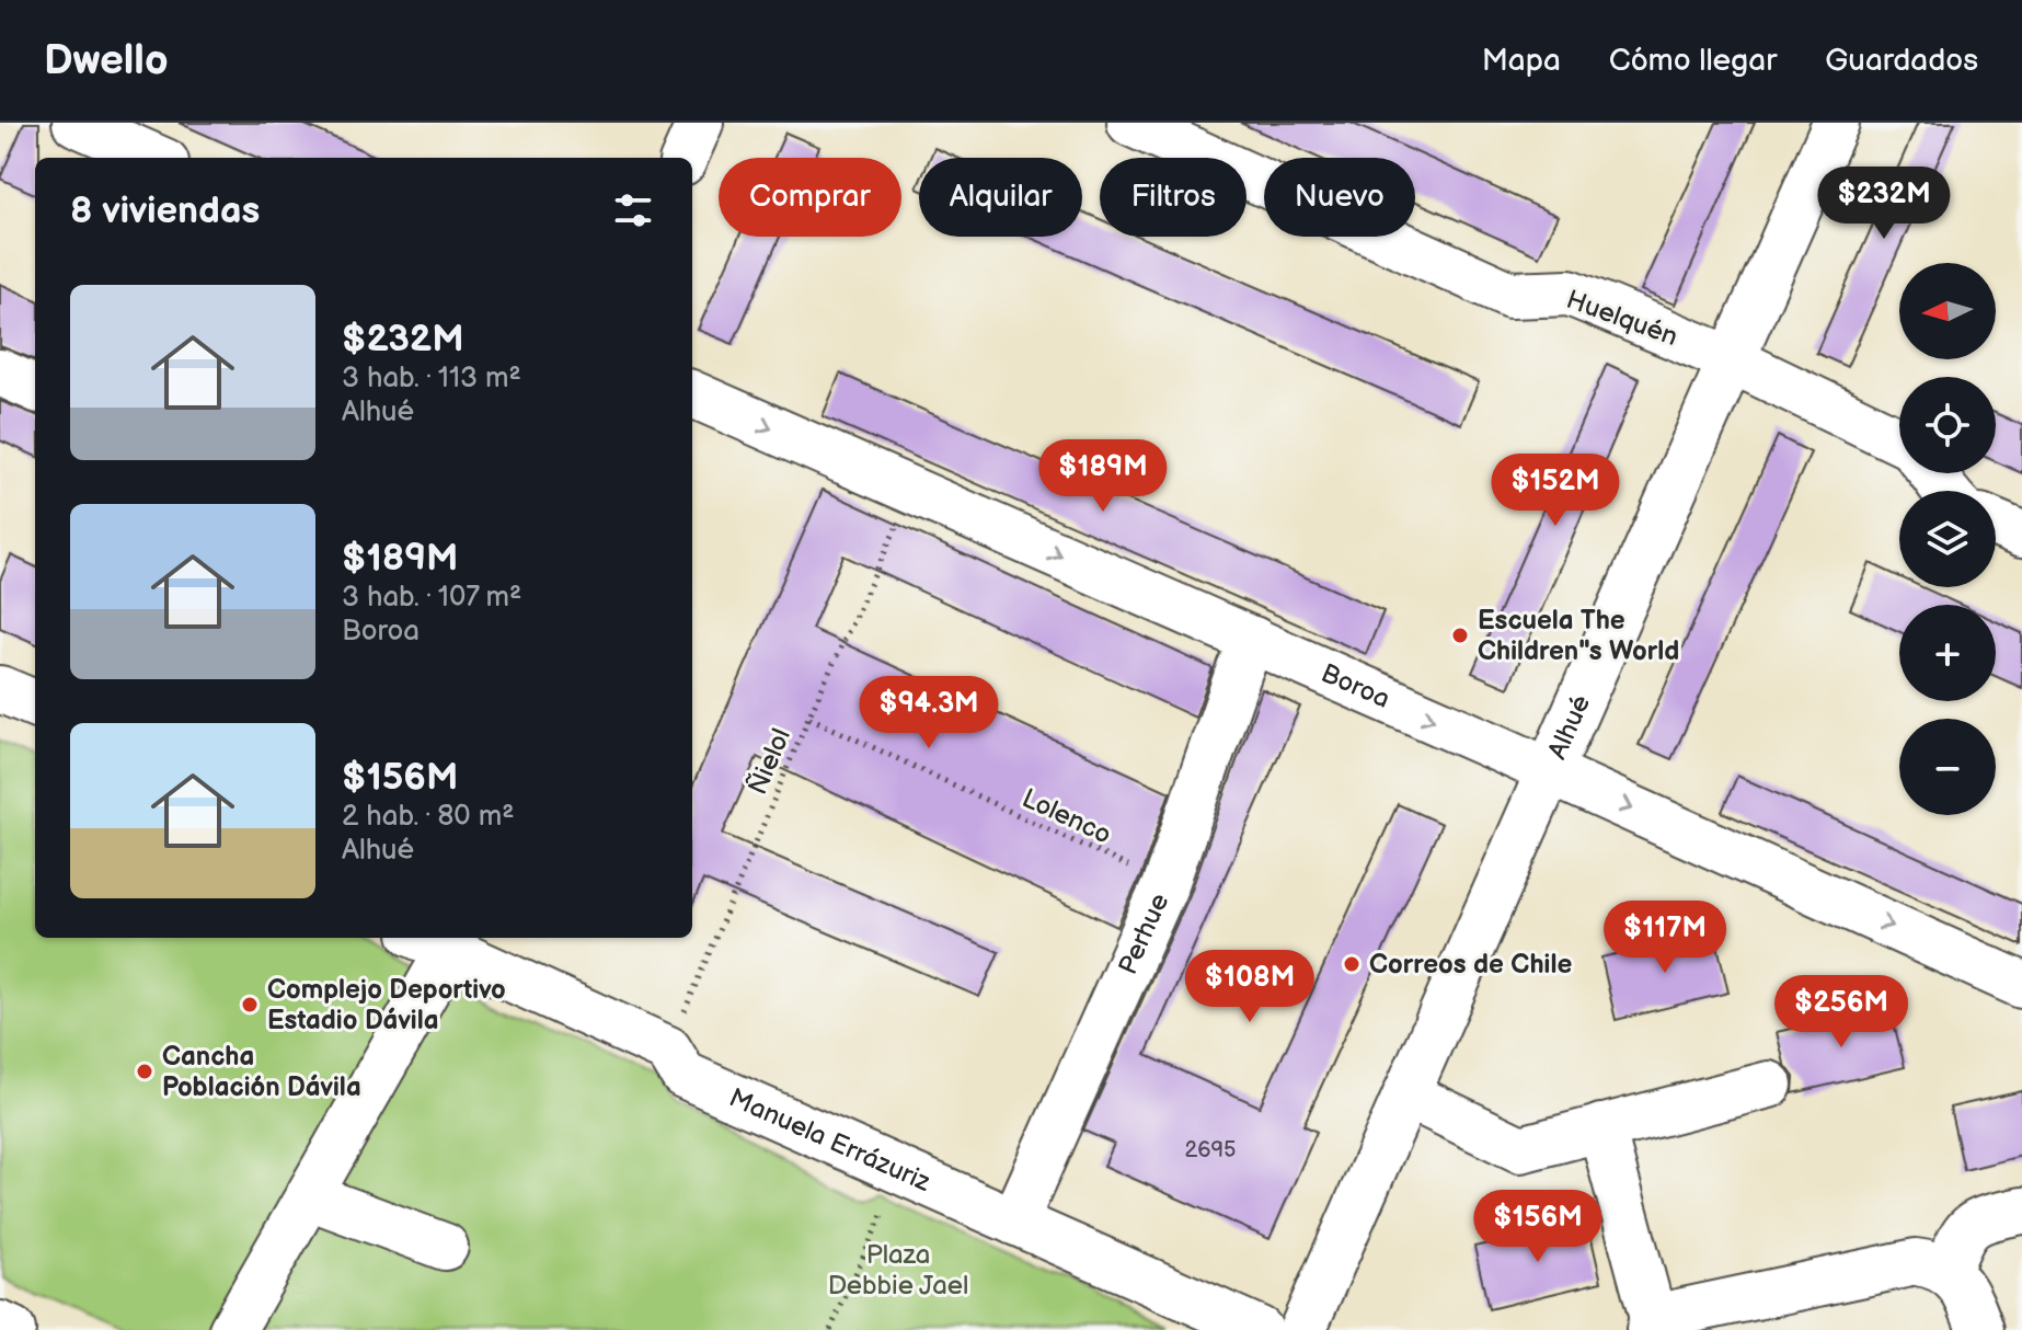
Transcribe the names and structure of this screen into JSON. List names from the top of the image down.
{
  "streets": {
    "street": [
      "Huelquén",
      "Boroa",
      "Alhué",
      "Perhue",
      "Manuela Errázuriz"
    ],
    "path": ["Ñielol", "Lolenco"]
  },
  "crossings": [
    ["Huelquén", "Alhué"],
    ["Boroa", "Alhué"],
    ["Boroa", "Ñielol"],
    ["Boroa", "Perhue"],
    ["Ñielol", "Lolenco"],
    ["Ñielol", "Manuela Errázuriz"],
    ["Lolenco", "Perhue"],
    ["Perhue", "Manuela Errázuriz"]
  ],
  "one_way": ["Boroa"],
  "parks": ["Plaza Debbie Jael"],
  "places": [
    "Escuela The Children\"s World",
    "Correos de Chile",
    "Complejo Deportivo Estadio Dávila",
    "Cancha Población Dávila"
  ],
  "house_numbers": ["2695"],
  "north": "left",
  "page": {
    "header": "Dwello",
    "nav": ["Mapa", "Cómo llegar", "Guardados"],
    "chip": [
      "Comprar",
      "Alquilar",
      "Filtros",
      "Nuevo"
    ],
    "heading": "8 viviendas",
    "price": [
      "$232M",
      "$189M",
      "$152M",
      "$94.3M",
      "$117M",
      "$108M",
      "$256M",
      "$156M"
    ],
    "map_buttons": ["+", "−"],
    "list": [
      {
        "name": "$232M",
        "note": "3 hab. · 113 m² · Alhué"
      },
      {
        "name": "$189M",
        "note": "3 hab. · 107 m² · Boroa"
      },
      {
        "name": "$156M",
        "note": "2 hab. · 80 m² · Alhué"
      }
    ]
  }
}
